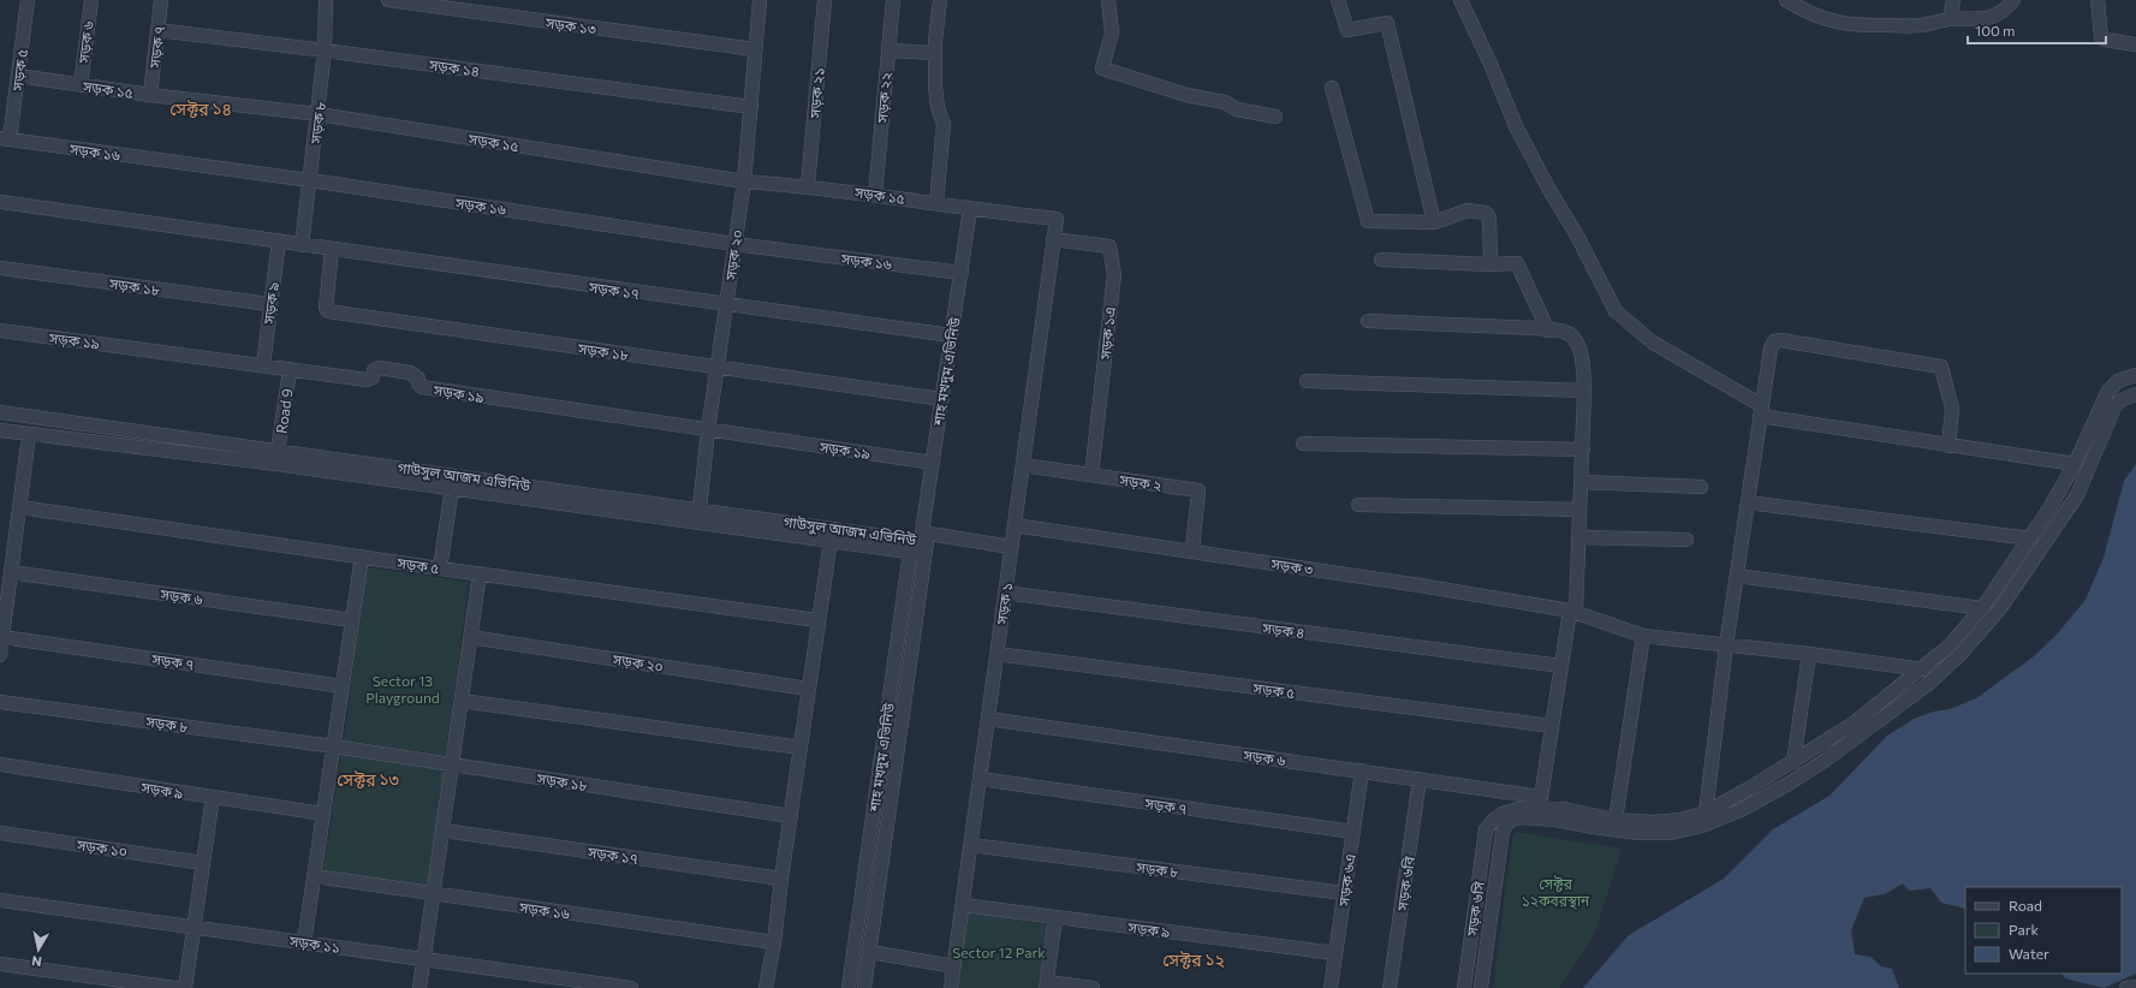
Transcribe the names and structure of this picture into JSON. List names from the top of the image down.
{
  "streets": {
    "street": [
      "সড়ক ১৩",
      "সড়ক ৬",
      "সড়ক ৭",
      "সড়ক ১৪",
      "সড়ক ৫",
      "সড়ক ১৫",
      "সড়ক ২১",
      "সড়ক ২২",
      "সড়ক ৮",
      "সড়ক ১৬",
      "সড়ক ২০",
      "সড়ক ১৮",
      "সড়ক ১৭",
      "সড়ক ৯",
      "সড়ক ১এ",
      "সড়ক ১৯",
      "শাহ মখদুম এভিনিউ",
      "Road 9",
      "গাউসুল আজম এভিনিউ",
      "সড়ক ২",
      "সড়ক ৩",
      "সড়ক ১",
      "সড়ক ৪",
      "সড়ক ১০",
      "সড়ক ৬এ",
      "সড়ক ৬বি",
      "সড়ক ৬সি",
      "সড়ক ১১"
    ]
  },
  "crossings": [
    ["সড়ক ১৩", "সড়ক ২০"],
    ["সড়ক ৬", "সড়ক ১৫"],
    ["সড়ক ৬", "সড়ক ১"],
    ["সড়ক ৬", "সড়ক ৬এ"],
    ["সড়ক ৬", "সড়ক ৬বি"],
    ["সড়ক ৭", "সড়ক ১৪"],
    ["সড়ক ৭", "সড়ক ১৫"],
    ["সড়ক ৭", "সড়ক ১"],
    ["সড়ক ৭", "সড়ক ৬এ"],
    ["সড়ক ১৪", "সড়ক ৮"],
    ["সড়ক ১৪", "সড়ক ২০"],
    ["সড়ক ৫", "সড়ক ১৫"],
    ["সড়ক ৫", "সড়ক ১৬"],
    ["সড়ক ৫", "সড়ক ১"],
    ["সড়ক ১৫", "সড়ক ২১"],
    ["সড়ক ১৫", "সড়ক ২২"],
    ["সড়ক ১৫", "সড়ক ৮"],
    ["সড়ক ১৫", "সড়ক ২০"],
    ["সড়ক ১৫", "শাহ মখদুম এভিনিউ"],
    ["সড়ক ১৫", "সড়ক ১"],
    ["সড়ক ৮", "সড়ক ১৬"],
    ["সড়ক ৮", "সড়ক ১৮"],
    ["সড়ক ৮", "সড়ক ১৭"],
    ["সড়ক ৮", "সড়ক ১"],
    ["সড়ক ৮", "সড়ক ৬এ"],
    ["সড়ক ১৬", "সড়ক ২০"],
    ["সড়ক ১৬", "শাহ মখদুম এভিনিউ"],
    ["সড়ক ২০", "সড়ক ১৮"],
    ["সড়ক ২০", "সড়ক ১৭"],
    ["সড়ক ২০", "সড়ক ১৯"],
    ["সড়ক ২০", "গাউসুল আজম এভিনিউ"],
    ["সড়ক ১৮", "সড়ক ১৭"],
    ["সড়ক ১৮", "সড়ক ৯"],
    ["সড়ক ১৮", "শাহ মখদুম এভিনিউ"],
    ["সড়ক ১৭", "সড়ক ৯"],
    ["সড়ক ১৭", "শাহ মখদুম এভিনিউ"],
    ["সড়ক ৯", "সড়ক ১৯"],
    ["সড়ক ৯", "সড়ক ১"],
    ["সড়ক ৯", "সড়ক ৬এ"],
    ["সড়ক ১এ", "সড়ক ২"],
    ["সড়ক ১এ", "সড়ক ১"],
    ["সড়ক ১৯", "শাহ মখদুম এভিনিউ"],
    ["সড়ক ১৯", "Road 9"],
    ["শাহ মখদুম এভিনিউ", "গাউসুল আজম এভিনিউ"],
    ["Road 9", "গাউসুল আজম এভিনিউ"],
    ["সড়ক ২", "সড়ক ৩"],
    ["সড়ক ২", "সড়ক ১"],
    ["সড়ক ৩", "সড়ক ১"],
    ["সড়ক ১", "সড়ক ৪"]
  ],
  "districts": ["সেক্টর ১৪", "সেক্টর ১৩", "সেক্টর ১২"],
  "parks": ["Sector 13 Playground", "সেক্টর ১২কবরস্থান", "Sector 12 Park"],
  "legend": ["Road", "Park", "Water"],
  "scale_bar": "100 m",
  "north": "bottom"
}
